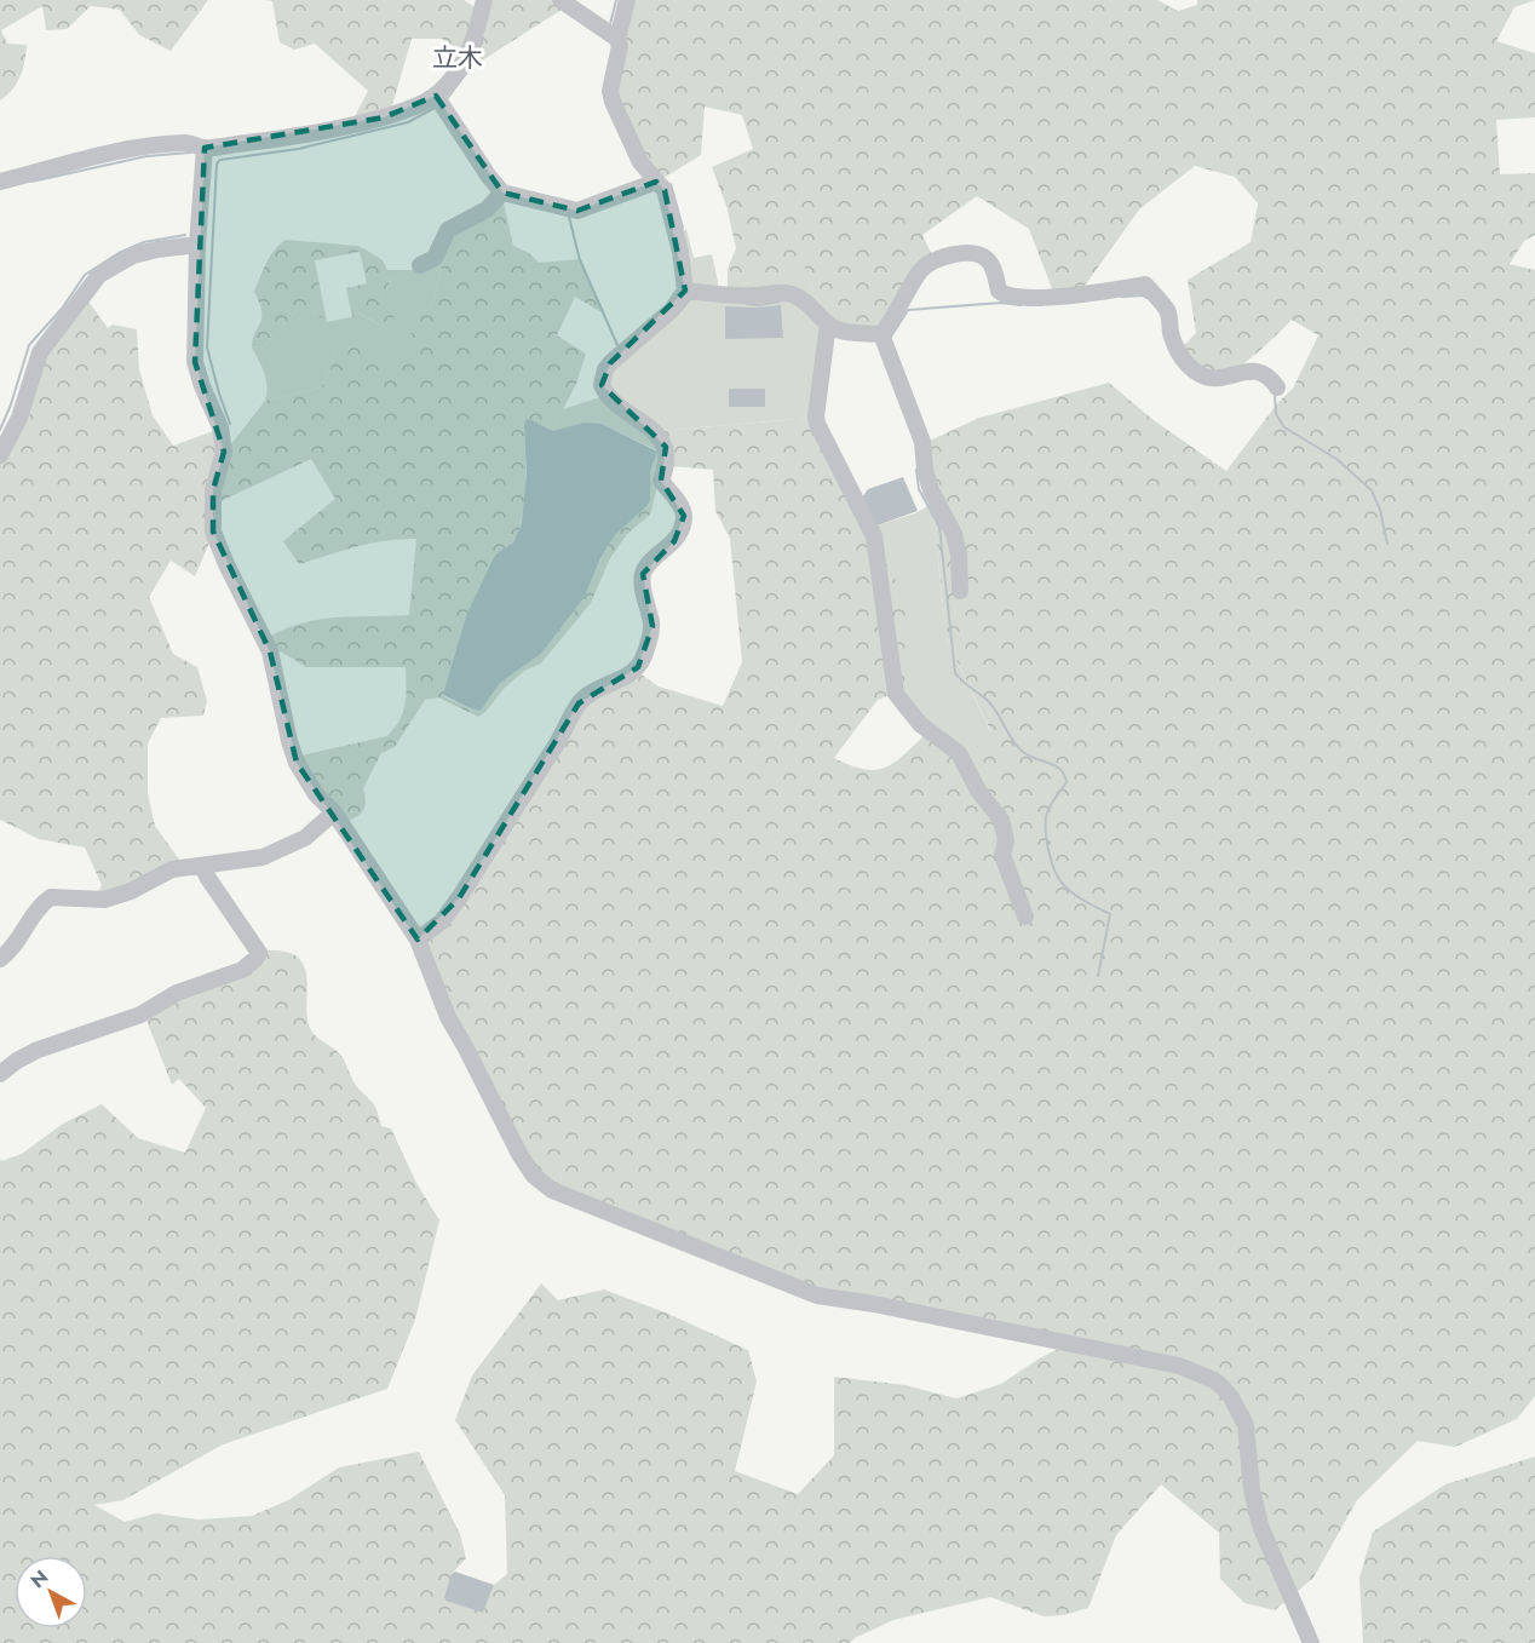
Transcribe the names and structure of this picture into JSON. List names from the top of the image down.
{
  "districts": ["立木"],
  "north": "top left"
}
